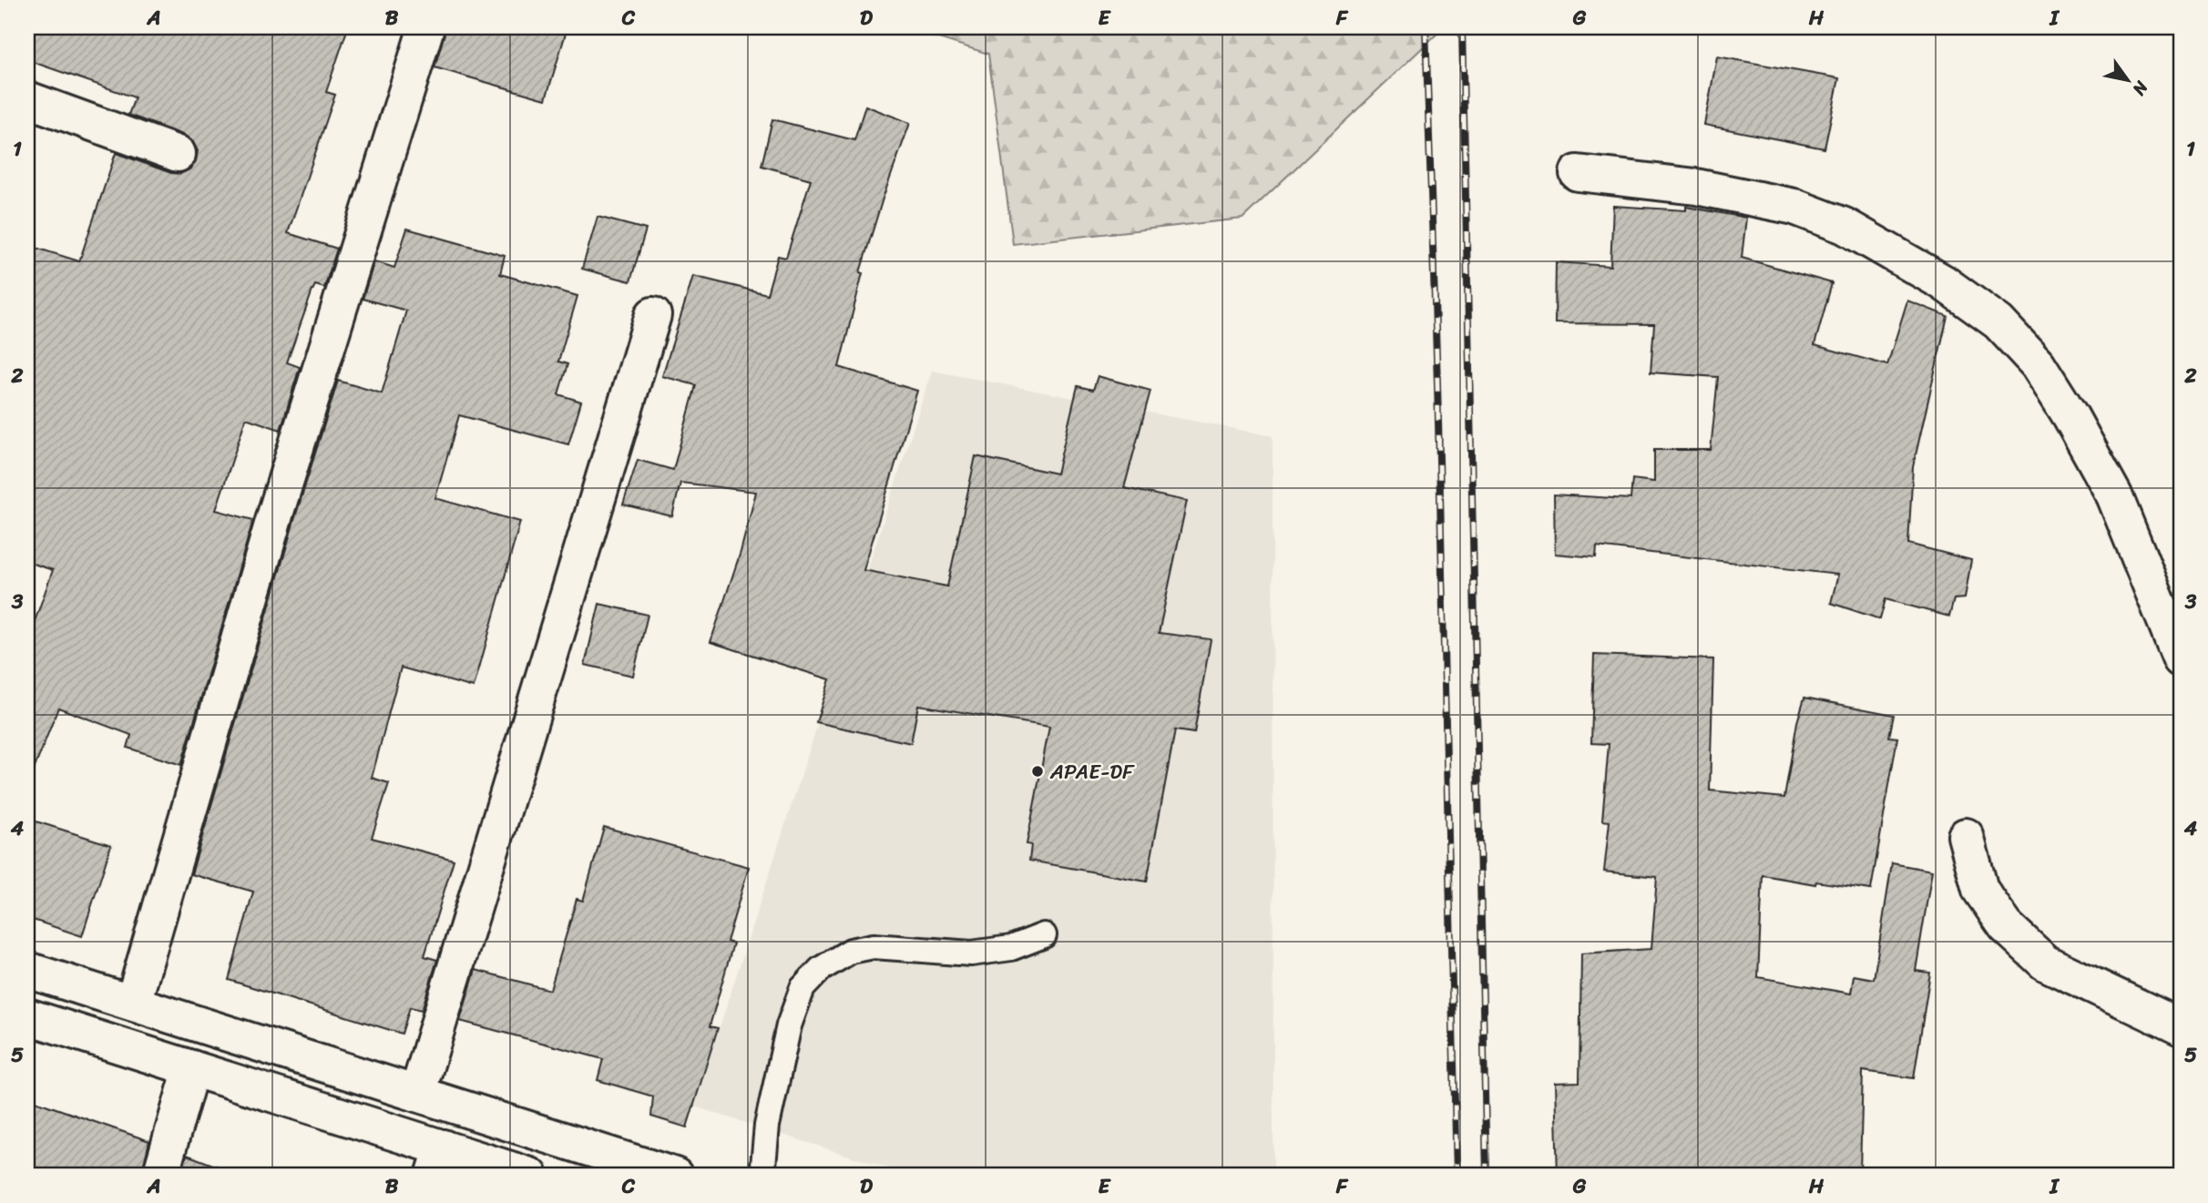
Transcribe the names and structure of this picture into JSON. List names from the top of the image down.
{
  "places": ["APAE-DF"],
  "north": "bottom right",
  "grid": {
    "columns": [
      "A",
      "B",
      "C",
      "D",
      "E",
      "F",
      "G",
      "H",
      "I"
    ],
    "rows": [
      "1",
      "2",
      "3",
      "4",
      "5"
    ]
  }
}
